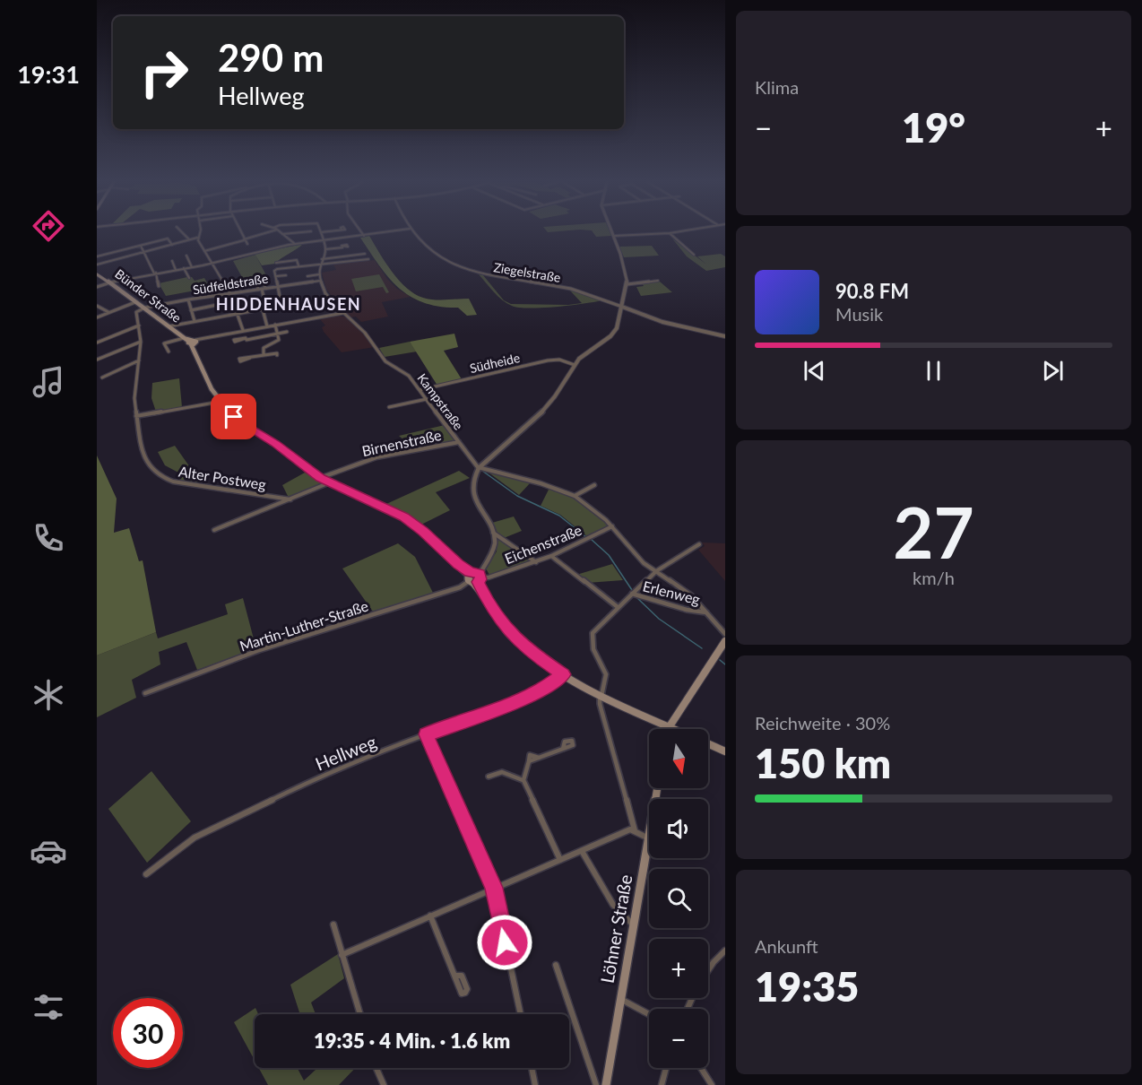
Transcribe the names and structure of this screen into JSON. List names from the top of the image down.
{
  "streets": {
    "main road": ["Bünder Straße", "Löhner Straße"],
    "street": [
      "Ziegelstraße",
      "Südfeldstraße",
      "Südheide",
      "Kampstraße",
      "Birnenstraße",
      "Alter Postweg",
      "Eichenstraße",
      "Erlenweg",
      "Martin-Luther-Straße",
      "Hellweg"
    ]
  },
  "crossings": [
    ["Südfeldstraße", "Bünder Straße"],
    ["Südfeldstraße", "Kampstraße"],
    ["Südfeldstraße", "Alter Postweg"],
    ["Bünder Straße", "Birnenstraße"],
    ["Bünder Straße", "Alter Postweg"],
    ["Bünder Straße", "Eichenstraße"],
    ["Bünder Straße", "Martin-Luther-Straße"],
    ["Bünder Straße", "Hellweg"],
    ["Südheide", "Kampstraße"],
    ["Kampstraße", "Birnenstraße"],
    ["Eichenstraße", "Martin-Luther-Straße"]
  ],
  "districts": ["HIDDENHAUSEN"],
  "north": "bottom",
  "page": {
    "tabs": "19:31",
    "tile": [
      "Klima",
      ["27", "km/h"],
      ["Reichweite · 30%", "150 km"],
      ["Ankunft", "19:35"]
    ],
    "turn": ["290 m", "Hellweg"],
    "heat": ["−", "19°", "+"],
    "song": ["90.8 FM", "Musik"],
    "map_buttons": ["+", "−"],
    "limit": "30",
    "trip": "19:35 · 4 Min. · 1.6 km"
  }
}
